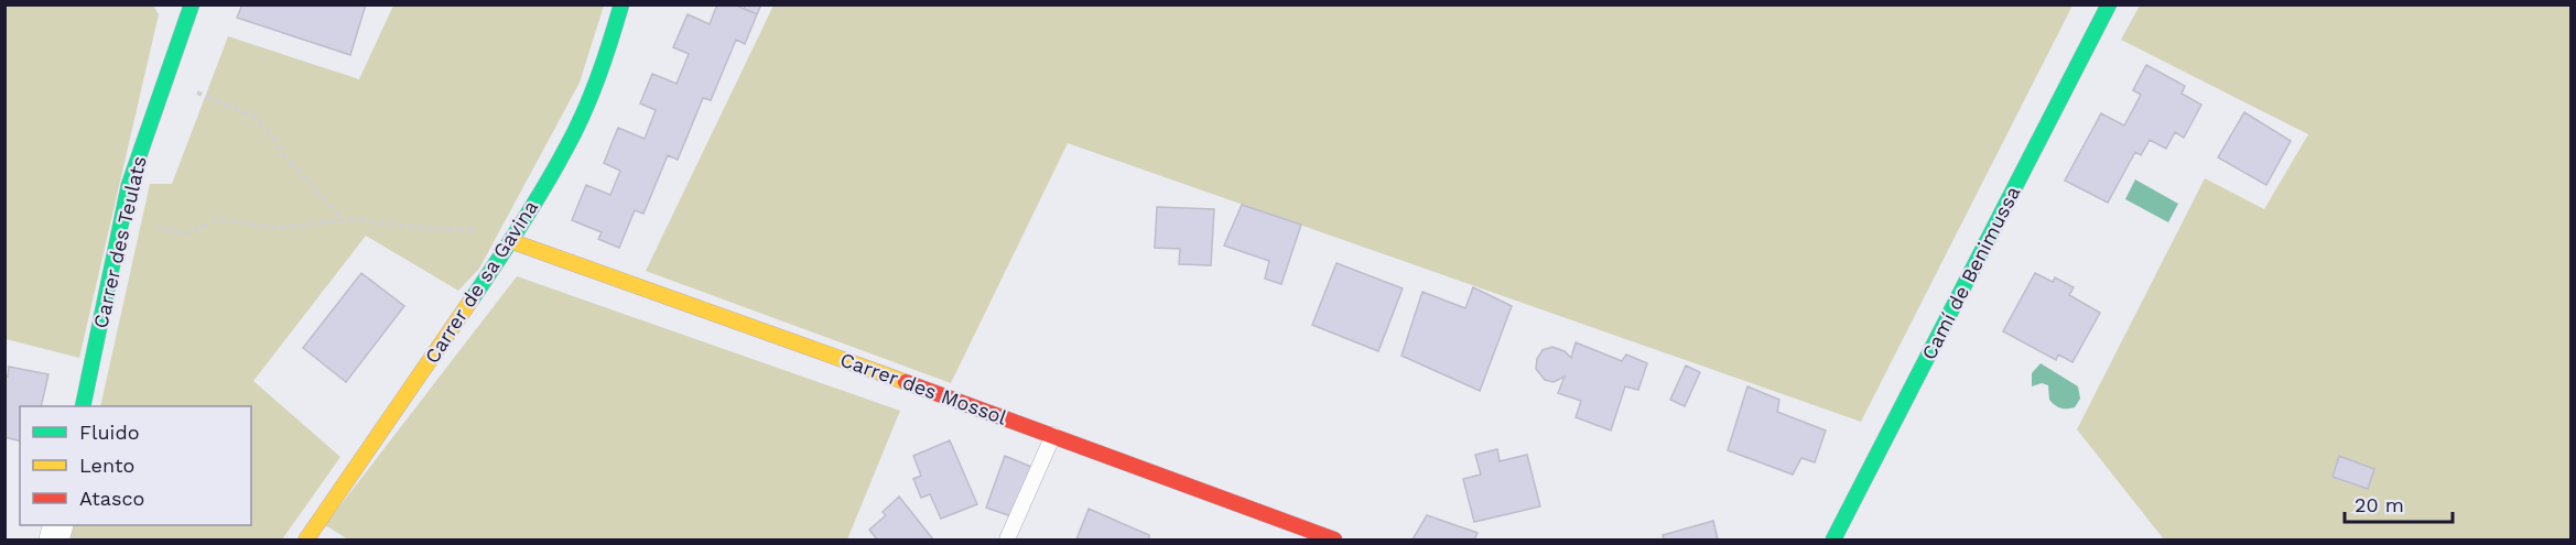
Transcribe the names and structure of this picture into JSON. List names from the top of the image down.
{
  "streets": {
    "street": [
      "Carrer des Teulats",
      "Camí de Benimussa",
      "Carrer de sa Gavina",
      "Carrer des Mossol"
    ]
  },
  "crossings": [
    ["Carrer de sa Gavina", "Carrer des Mossol"]
  ],
  "legend": ["Fluido", "Lento", "Atasco"],
  "scale_bar": "20 m"
}
